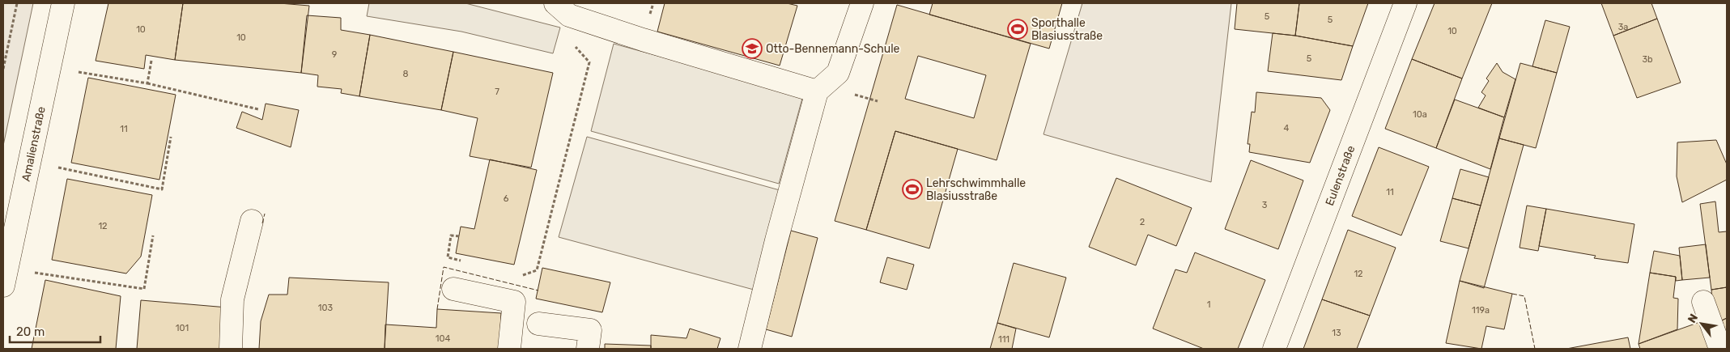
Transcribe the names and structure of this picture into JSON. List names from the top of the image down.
{
  "streets": {
    "street": ["Amalienstraße", "Eulenstraße"]
  },
  "places": {
    "sports": ["Sporthalle Blasiusstraße", "Lehrschwimmhalle Blasiusstraße"],
    "school or university": ["Otto-Bennemann-Schule"]
  },
  "house_numbers": [
    "5",
    "5",
    "3a",
    "10",
    "10",
    "10",
    "9",
    "5",
    "3b",
    "8",
    "7",
    "10a",
    "4",
    "11",
    "11",
    "6",
    "3",
    "2",
    "12",
    "12",
    "1",
    "103",
    "119a",
    "101",
    "13",
    "104",
    "111"
  ],
  "scale_bar": "20 m",
  "north": "top left"
}
